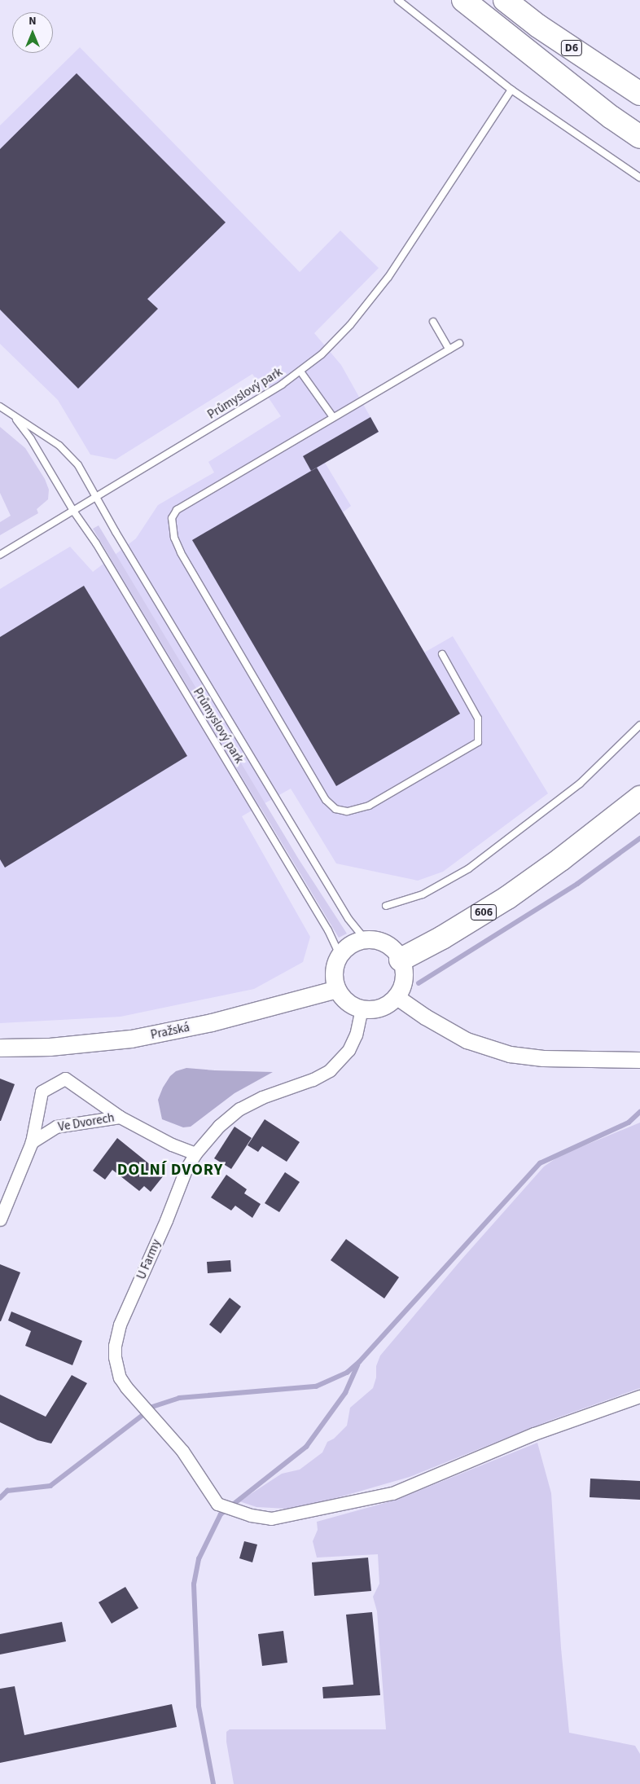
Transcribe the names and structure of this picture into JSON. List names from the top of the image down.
{
  "streets": {
    "highway": ["D6", "606"],
    "main road": ["Pražská"],
    "street": ["Ve Dvorech", "U Farmy"],
    "lane": ["Průmyslový park"]
  },
  "crossings": [
    ["Průmyslový park", "606"],
    ["Průmyslový park", "Pražská"],
    ["Průmyslový park", "U Farmy"],
    ["606", "Pražská"],
    ["606", "U Farmy"],
    ["Pražská", "U Farmy"],
    ["Ve Dvorech", "U Farmy"]
  ],
  "districts": ["DOLNÍ DVORY"],
  "north": "top"
}
